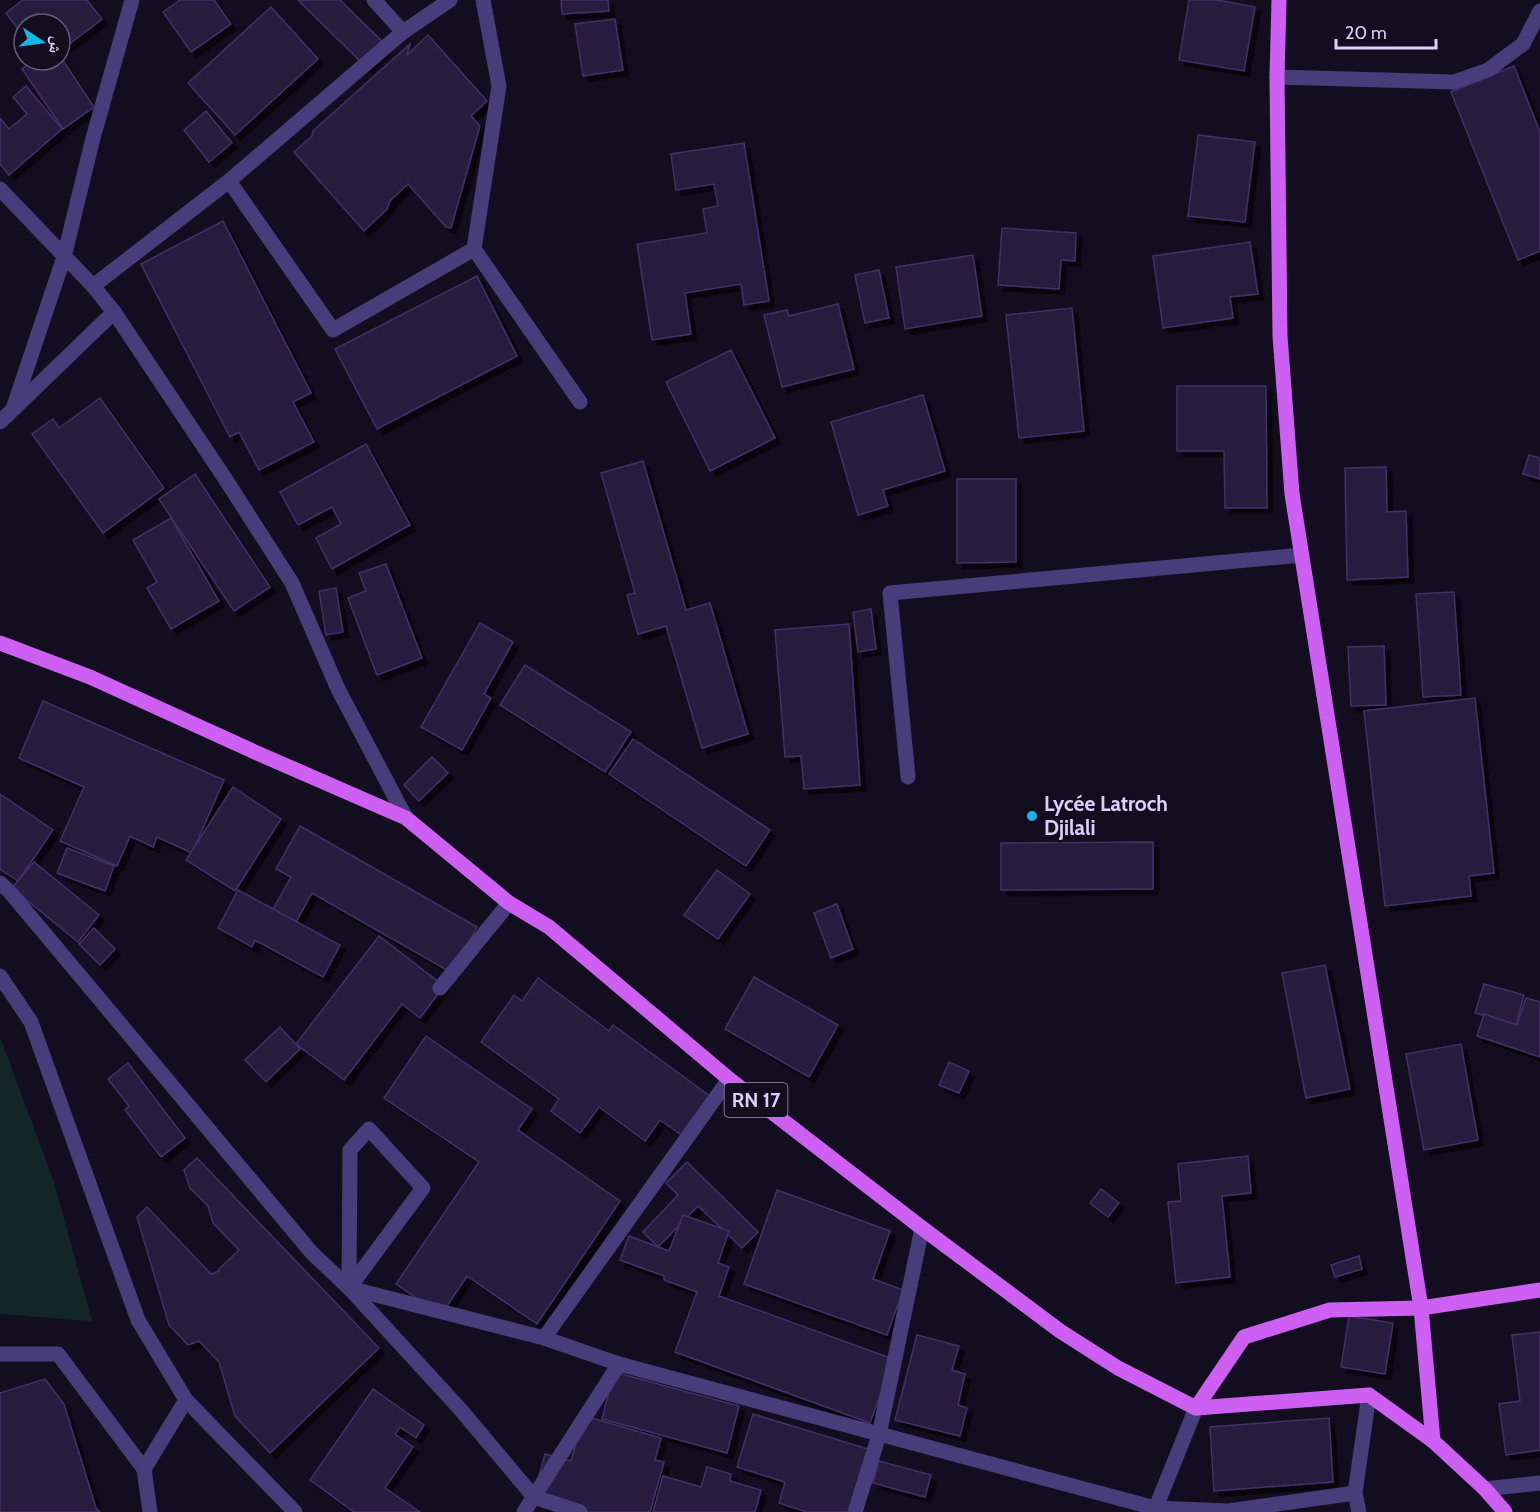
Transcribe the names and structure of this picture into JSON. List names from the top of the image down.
{
  "streets": {
    "main road": ["RN 17"]
  },
  "places": ["Lycée Latroch Djilali"],
  "scale_bar": "20 m",
  "north": "right"
}
